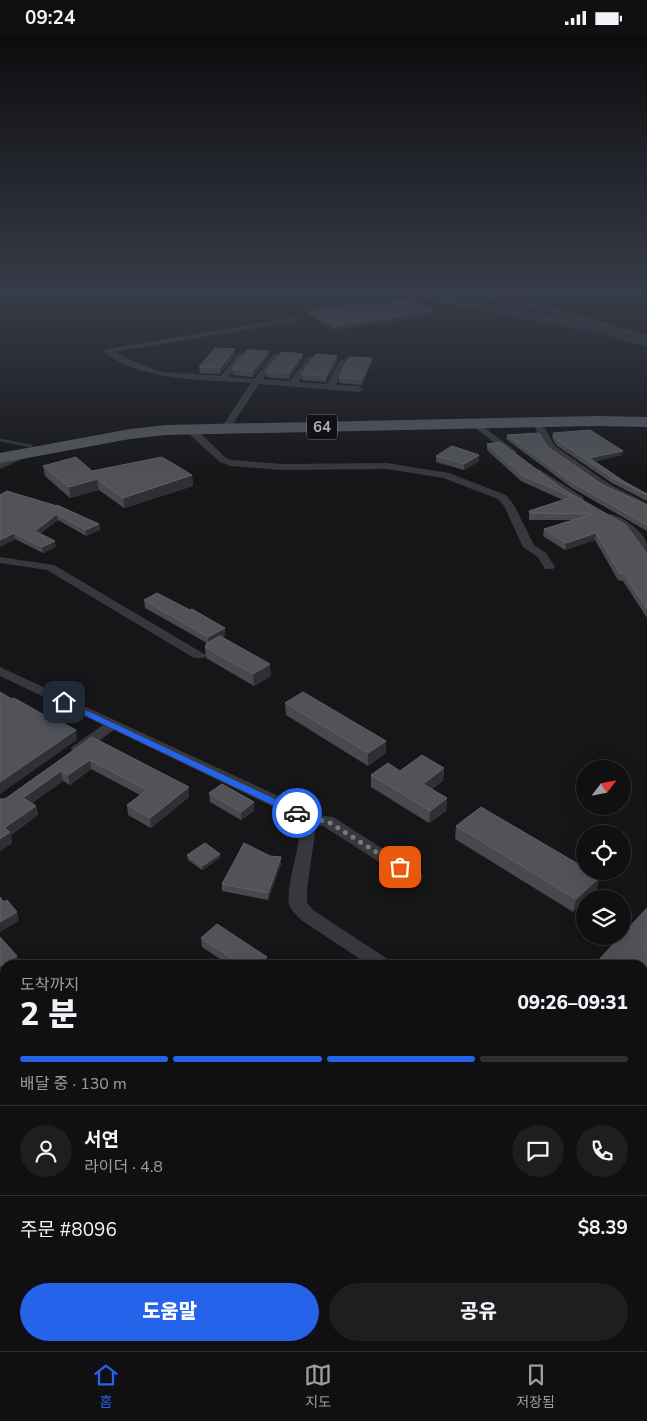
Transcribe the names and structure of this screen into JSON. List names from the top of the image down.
{
  "streets": {
    "main road": ["64"]
  },
  "north": "top right",
  "page": {
    "status": "09:24",
    "heading": ["2 분", "도착까지", "09:26–09:31"],
    "panel": [
      "서연",
      "라이더 · 4.8",
      "주문 #8096",
      "$8.39"
    ],
    "bar": "배달 중 · 130 m",
    "buttons": ["도움말", "공유"],
    "tabs": ["홈", "지도", "저장됨"]
  }
}
